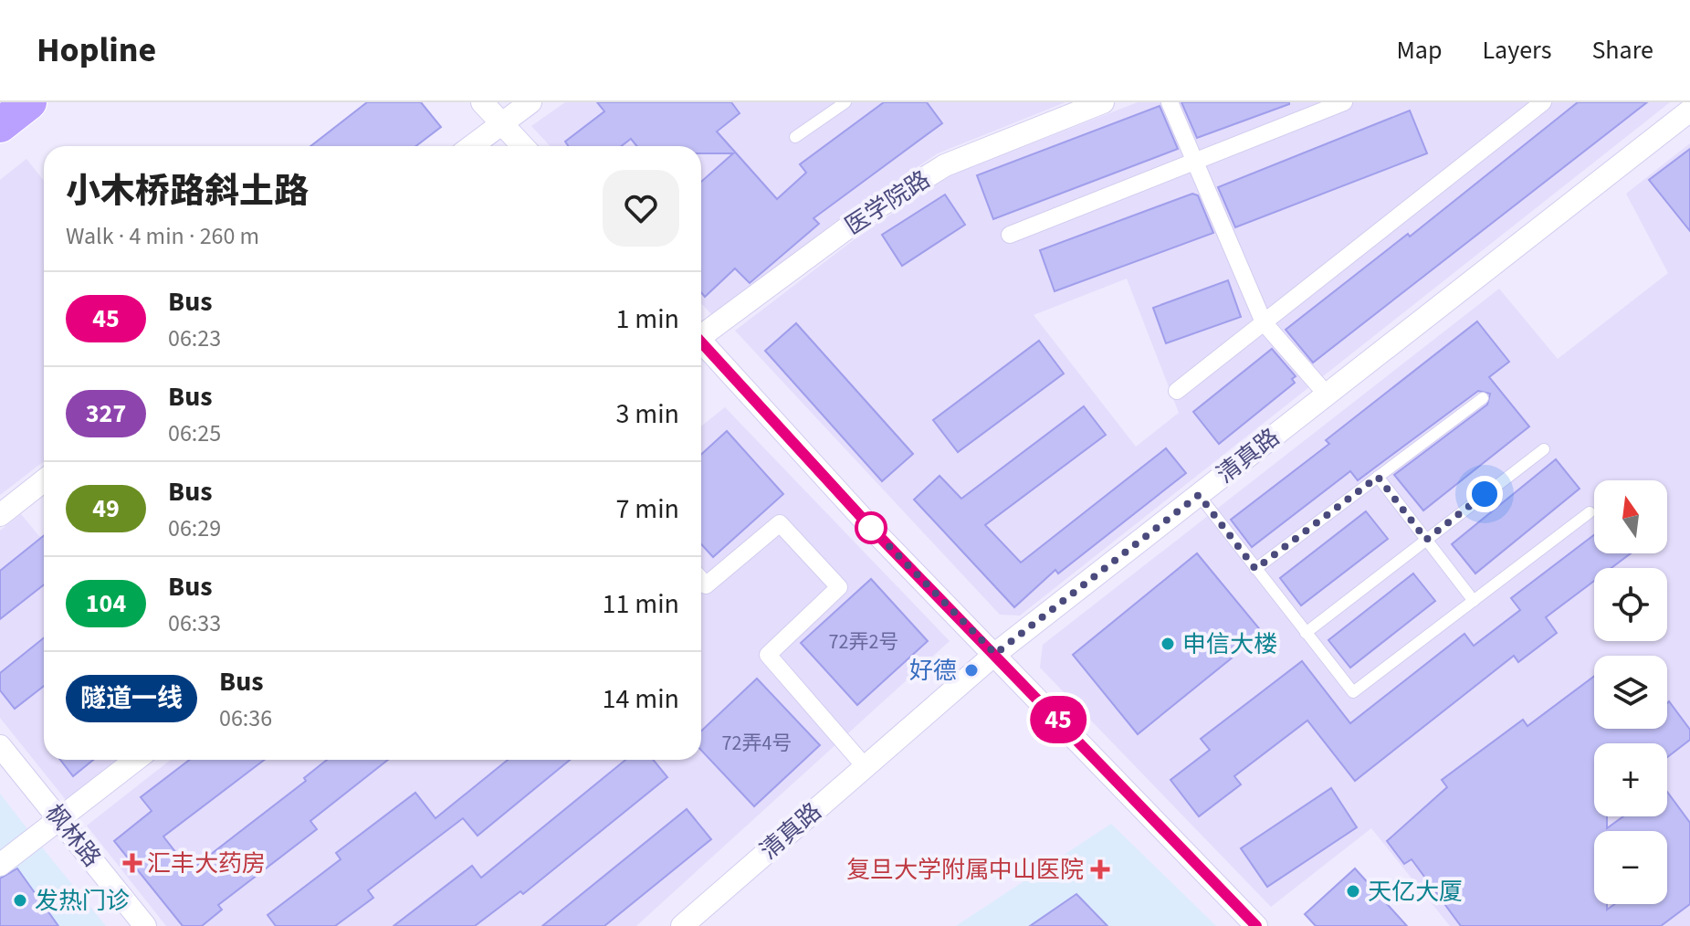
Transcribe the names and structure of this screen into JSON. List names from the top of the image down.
{
  "streets": {
    "street": ["医学院路", "清真路", "枫林路"]
  },
  "places": {
    "other": [
      "申信大楼",
      "好德",
      "天亿大厦",
      "发热门诊"
    ],
    "health": ["汇丰大药房", "复旦大学附属中山医院"]
  },
  "lines": ["bus line 45"],
  "house_numbers": ["72弄2号", "72弄4号"],
  "north": "top",
  "page": {
    "header": "Hopline",
    "nav": ["Map", "Layers", "Share"],
    "on_map": "45",
    "heading": ["小木桥路斜土路", "Walk · 4 min · 260 m"],
    "list": [
      {
        "mark": "45",
        "name": "Bus",
        "note": "06:23",
        "value": "1 min"
      },
      {
        "mark": "327",
        "name": "Bus",
        "note": "06:25",
        "value": "3 min"
      },
      {
        "mark": "49",
        "name": "Bus",
        "note": "06:29",
        "value": "7 min"
      },
      {
        "mark": "104",
        "name": "Bus",
        "note": "06:33",
        "value": "11 min"
      },
      {
        "mark": "隧道一线",
        "name": "Bus",
        "note": "06:36",
        "value": "14 min"
      }
    ],
    "map_buttons": ["+", "−"]
  }
}
